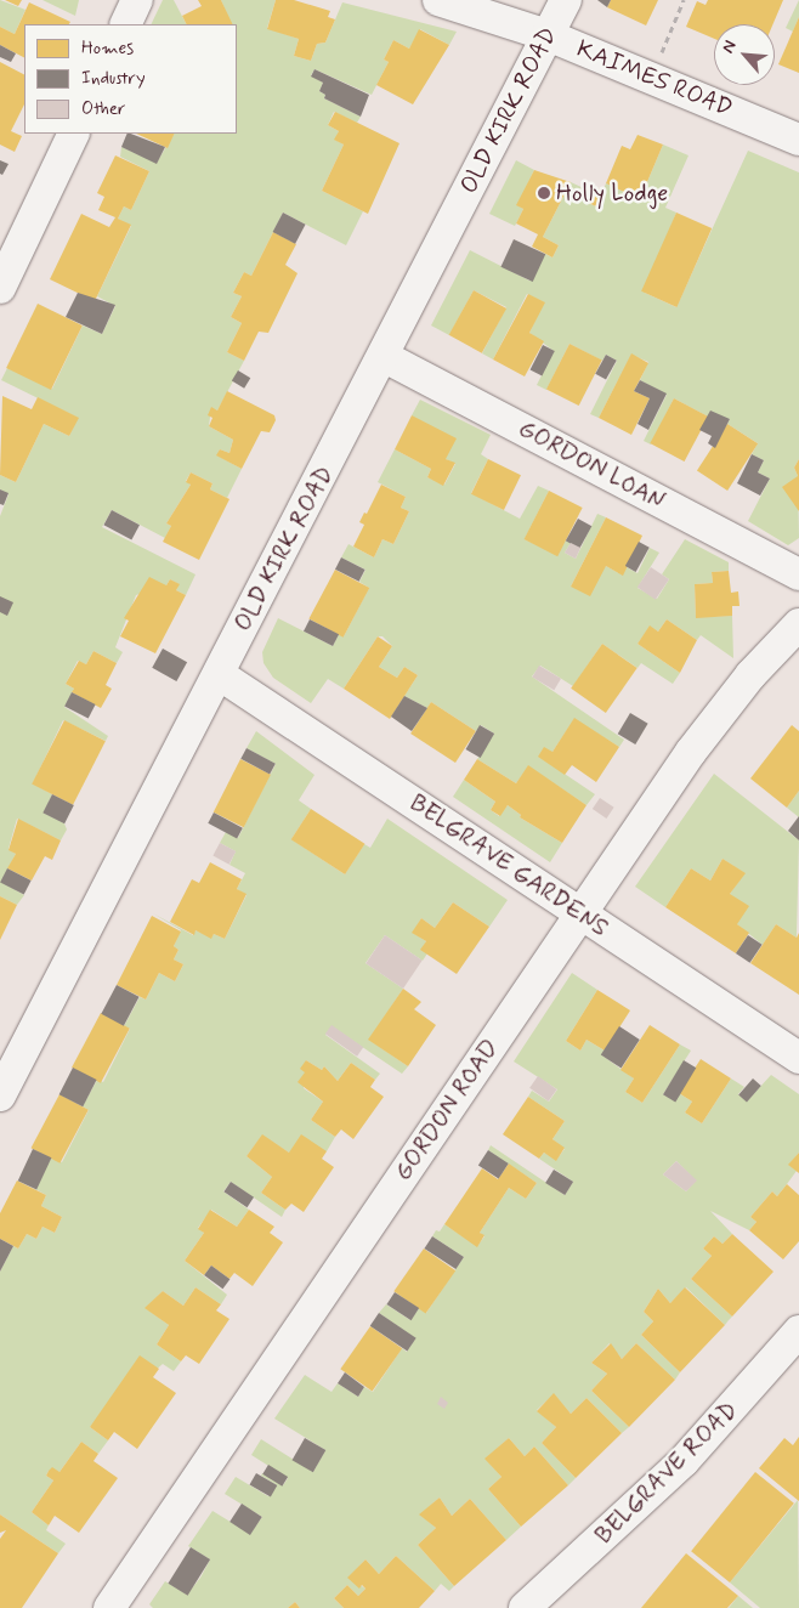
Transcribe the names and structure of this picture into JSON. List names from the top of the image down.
{
  "streets": {
    "street": [
      "KAIMES ROAD",
      "OLD KIRK ROAD",
      "GORDON LOAN",
      "BELGRAVE GARDENS",
      "GORDON ROAD",
      "BELGRAVE ROAD"
    ]
  },
  "crossings": [
    ["KAIMES ROAD", "OLD KIRK ROAD"],
    ["OLD KIRK ROAD", "GORDON LOAN"],
    ["OLD KIRK ROAD", "BELGRAVE GARDENS"],
    ["BELGRAVE GARDENS", "GORDON ROAD"]
  ],
  "places": ["Holly Lodge"],
  "legend": ["Homes", "Industry", "Other"],
  "north": "top left"
}
